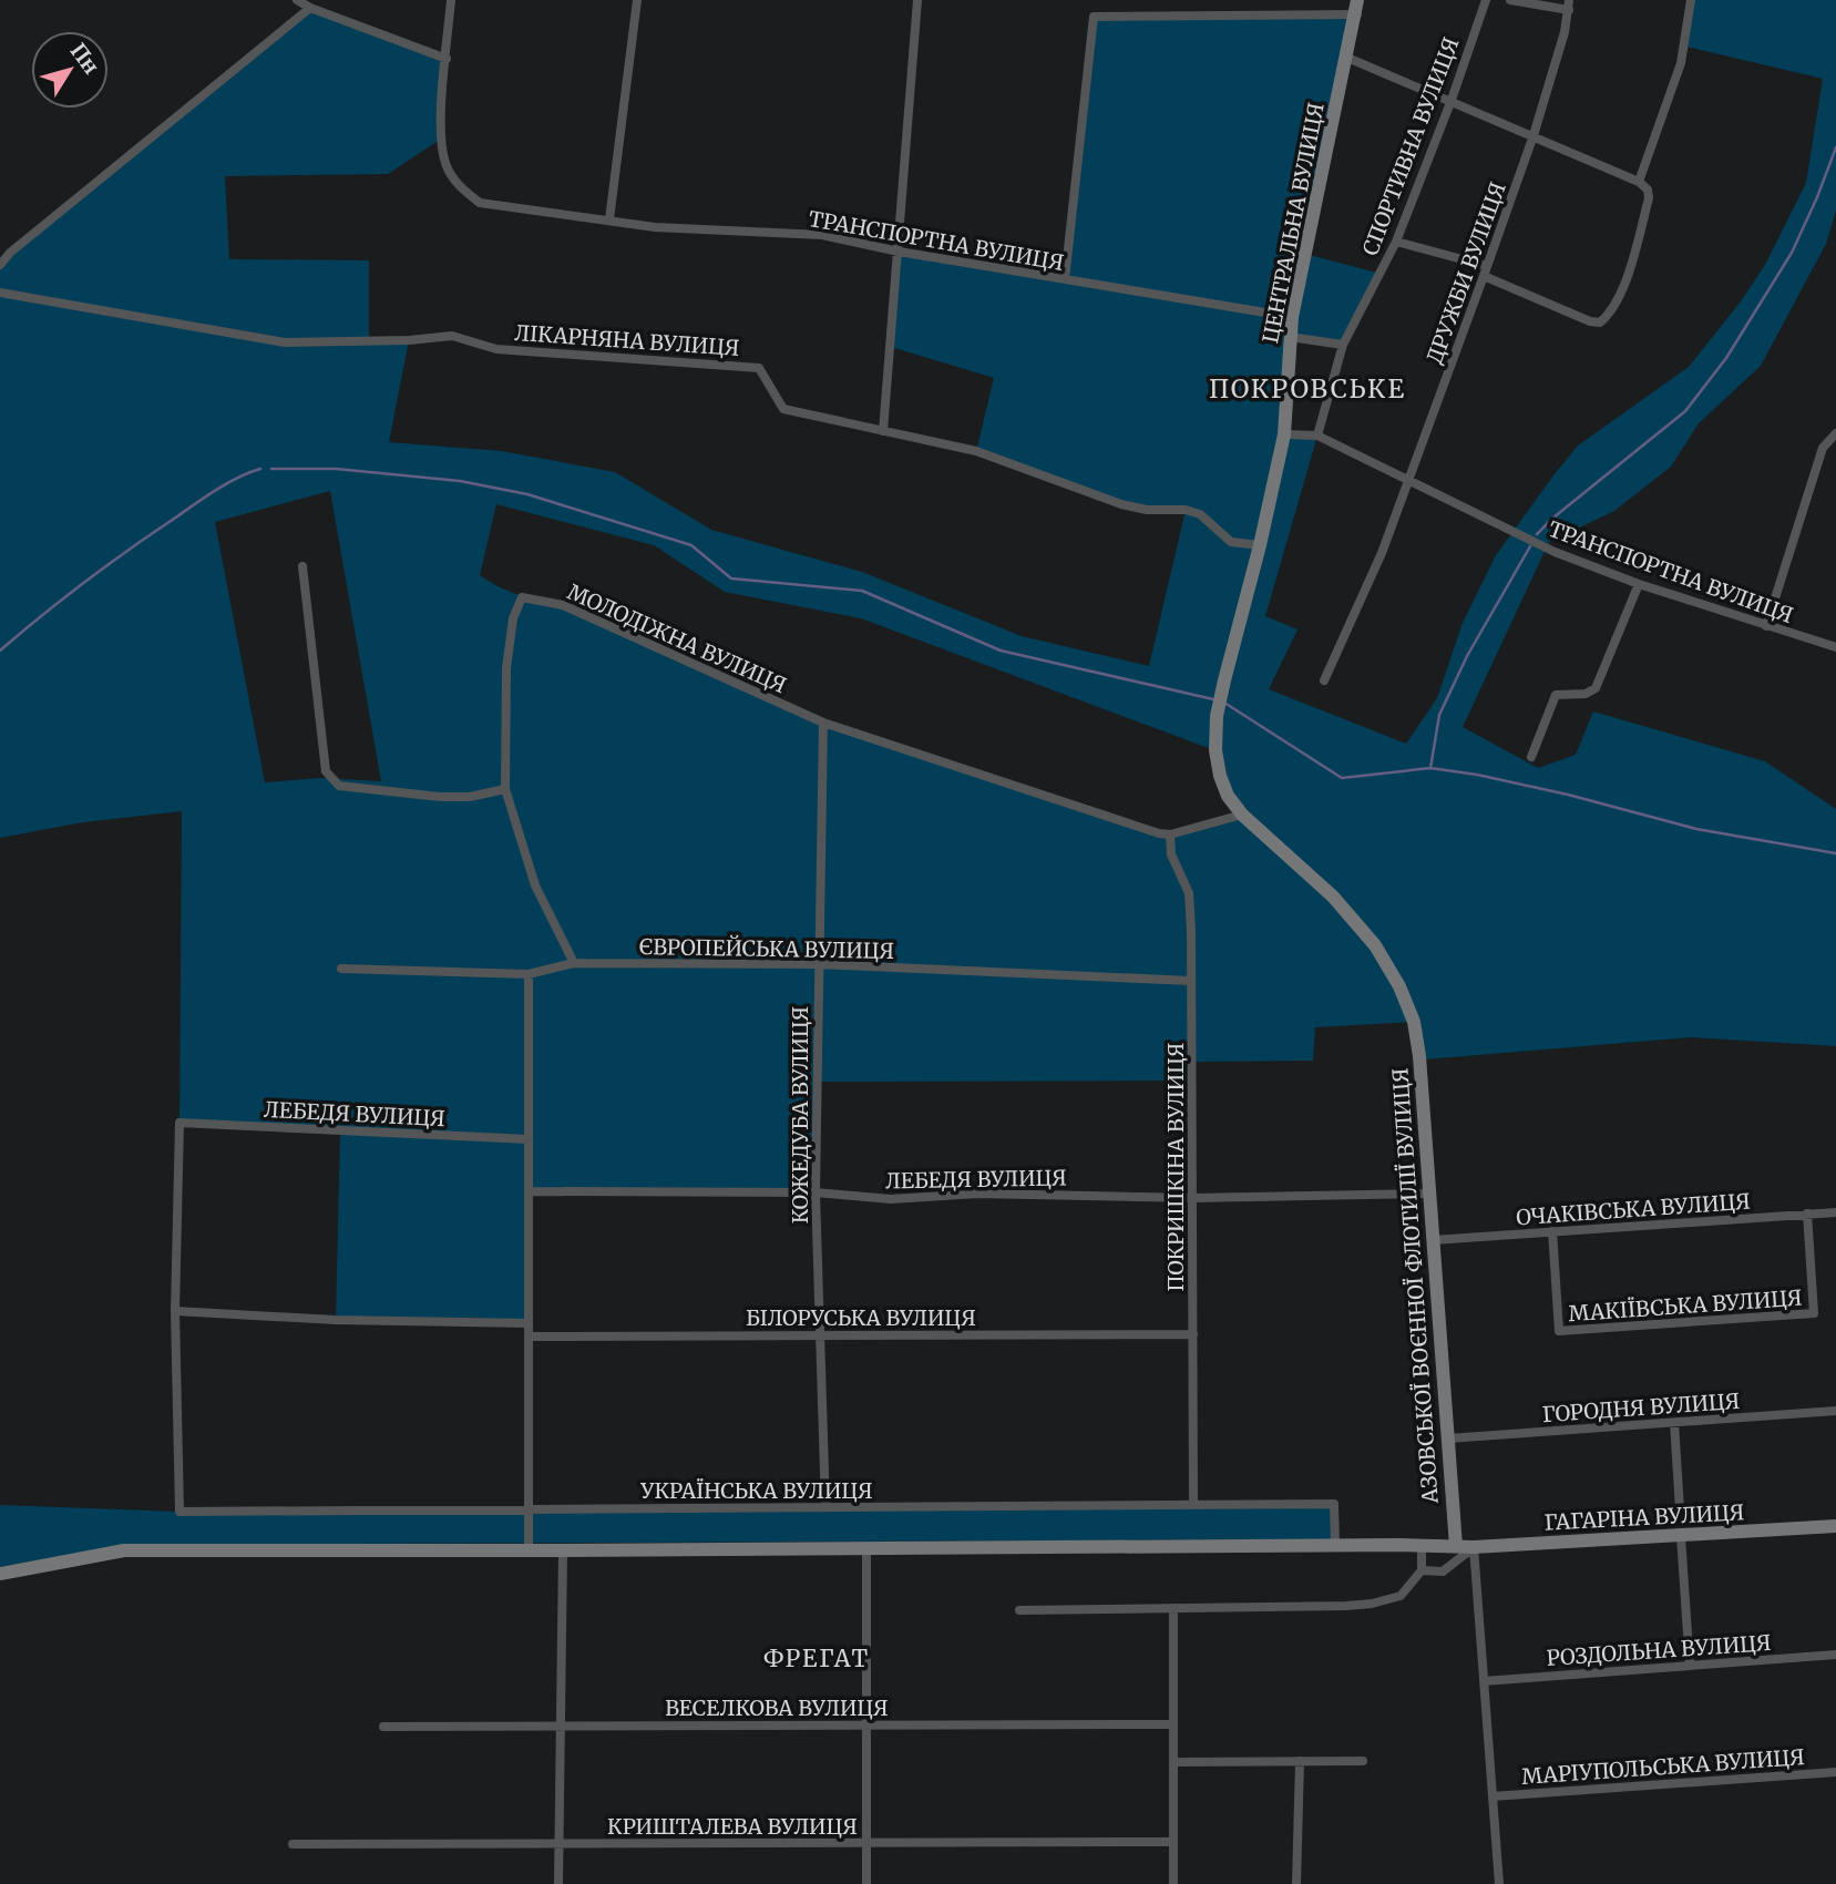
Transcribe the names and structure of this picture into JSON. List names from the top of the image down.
{
  "streets": {
    "street": [
      "СПОРТИВНА ВУЛИЦЯ",
      "ЦЕНТРАЛЬНА ВУЛИЦЯ",
      "ТРАНСПОРТНА ВУЛИЦЯ",
      "ДРУЖБИ ВУЛИЦЯ",
      "ЛІКАРНЯНА ВУЛИЦЯ",
      "МОЛОДІЖНА ВУЛИЦЯ",
      "ЄВРОПЕЙСЬКА ВУЛИЦЯ",
      "ЛЕБЕДЯ ВУЛИЦЯ",
      "КОЖЕДУБА ВУЛИЦЯ",
      "ПОКРИШКІНА ВУЛИЦЯ",
      "ОЧАКІВСЬКА ВУЛИЦЯ",
      "АЗОВСЬКОЇ ВОЄННОЇ ФЛОТИЛІЇ ВУЛИЦЯ",
      "МАКІЇВСЬКА ВУЛИЦЯ",
      "БІЛОРУСЬКА ВУЛИЦЯ",
      "ГОРОДНЯ ВУЛИЦЯ",
      "УКРАЇНСЬКА ВУЛИЦЯ",
      "ГАГАРІНА ВУЛИЦЯ",
      "РОЗДОЛЬНА ВУЛИЦЯ",
      "ВЕСЕЛКОВА ВУЛИЦЯ",
      "МАРІУПОЛЬСЬКА ВУЛИЦЯ",
      "КРИШТАЛЕВА ВУЛИЦЯ"
    ]
  },
  "crossings": [
    ["СПОРТИВНА ВУЛИЦЯ", "ТРАНСПОРТНА ВУЛИЦЯ"],
    ["ЦЕНТРАЛЬНА ВУЛИЦЯ", "ТРАНСПОРТНА ВУЛИЦЯ"],
    ["ЦЕНТРАЛЬНА ВУЛИЦЯ", "ЛІКАРНЯНА ВУЛИЦЯ"],
    ["ЦЕНТРАЛЬНА ВУЛИЦЯ", "АЗОВСЬКОЇ ВОЄННОЇ ФЛОТИЛІЇ ВУЛИЦЯ"],
    ["ТРАНСПОРТНА ВУЛИЦЯ", "ДРУЖБИ ВУЛИЦЯ"],
    ["МОЛОДІЖНА ВУЛИЦЯ", "КОЖЕДУБА ВУЛИЦЯ"],
    ["МОЛОДІЖНА ВУЛИЦЯ", "ПОКРИШКІНА ВУЛИЦЯ"],
    ["ЄВРОПЕЙСЬКА ВУЛИЦЯ", "КОЖЕДУБА ВУЛИЦЯ"],
    ["ЄВРОПЕЙСЬКА ВУЛИЦЯ", "ПОКРИШКІНА ВУЛИЦЯ"],
    ["ЛЕБЕДЯ ВУЛИЦЯ", "КОЖЕДУБА ВУЛИЦЯ"],
    ["ЛЕБЕДЯ ВУЛИЦЯ", "ПОКРИШКІНА ВУЛИЦЯ"],
    ["ЛЕБЕДЯ ВУЛИЦЯ", "АЗОВСЬКОЇ ВОЄННОЇ ФЛОТИЛІЇ ВУЛИЦЯ"],
    ["ЛЕБЕДЯ ВУЛИЦЯ", "УКРАЇНСЬКА ВУЛИЦЯ"],
    ["КОЖЕДУБА ВУЛИЦЯ", "БІЛОРУСЬКА ВУЛИЦЯ"],
    ["КОЖЕДУБА ВУЛИЦЯ", "УКРАЇНСЬКА ВУЛИЦЯ"],
    ["ПОКРИШКІНА ВУЛИЦЯ", "БІЛОРУСЬКА ВУЛИЦЯ"],
    ["ПОКРИШКІНА ВУЛИЦЯ", "УКРАЇНСЬКА ВУЛИЦЯ"],
    ["ОЧАКІВСЬКА ВУЛИЦЯ", "АЗОВСЬКОЇ ВОЄННОЇ ФЛОТИЛІЇ ВУЛИЦЯ"],
    ["ОЧАКІВСЬКА ВУЛИЦЯ", "МАКІЇВСЬКА ВУЛИЦЯ"],
    ["АЗОВСЬКОЇ ВОЄННОЇ ФЛОТИЛІЇ ВУЛИЦЯ", "ГОРОДНЯ ВУЛИЦЯ"],
    ["АЗОВСЬКОЇ ВОЄННОЇ ФЛОТИЛІЇ ВУЛИЦЯ", "ГАГАРІНА ВУЛИЦЯ"],
    ["УКРАЇНСЬКА ВУЛИЦЯ", "ГАГАРІНА ВУЛИЦЯ"]
  ],
  "districts": ["ПОКРОВСЬКЕ", "ФРЕГАТ"],
  "north": "top right"
}
